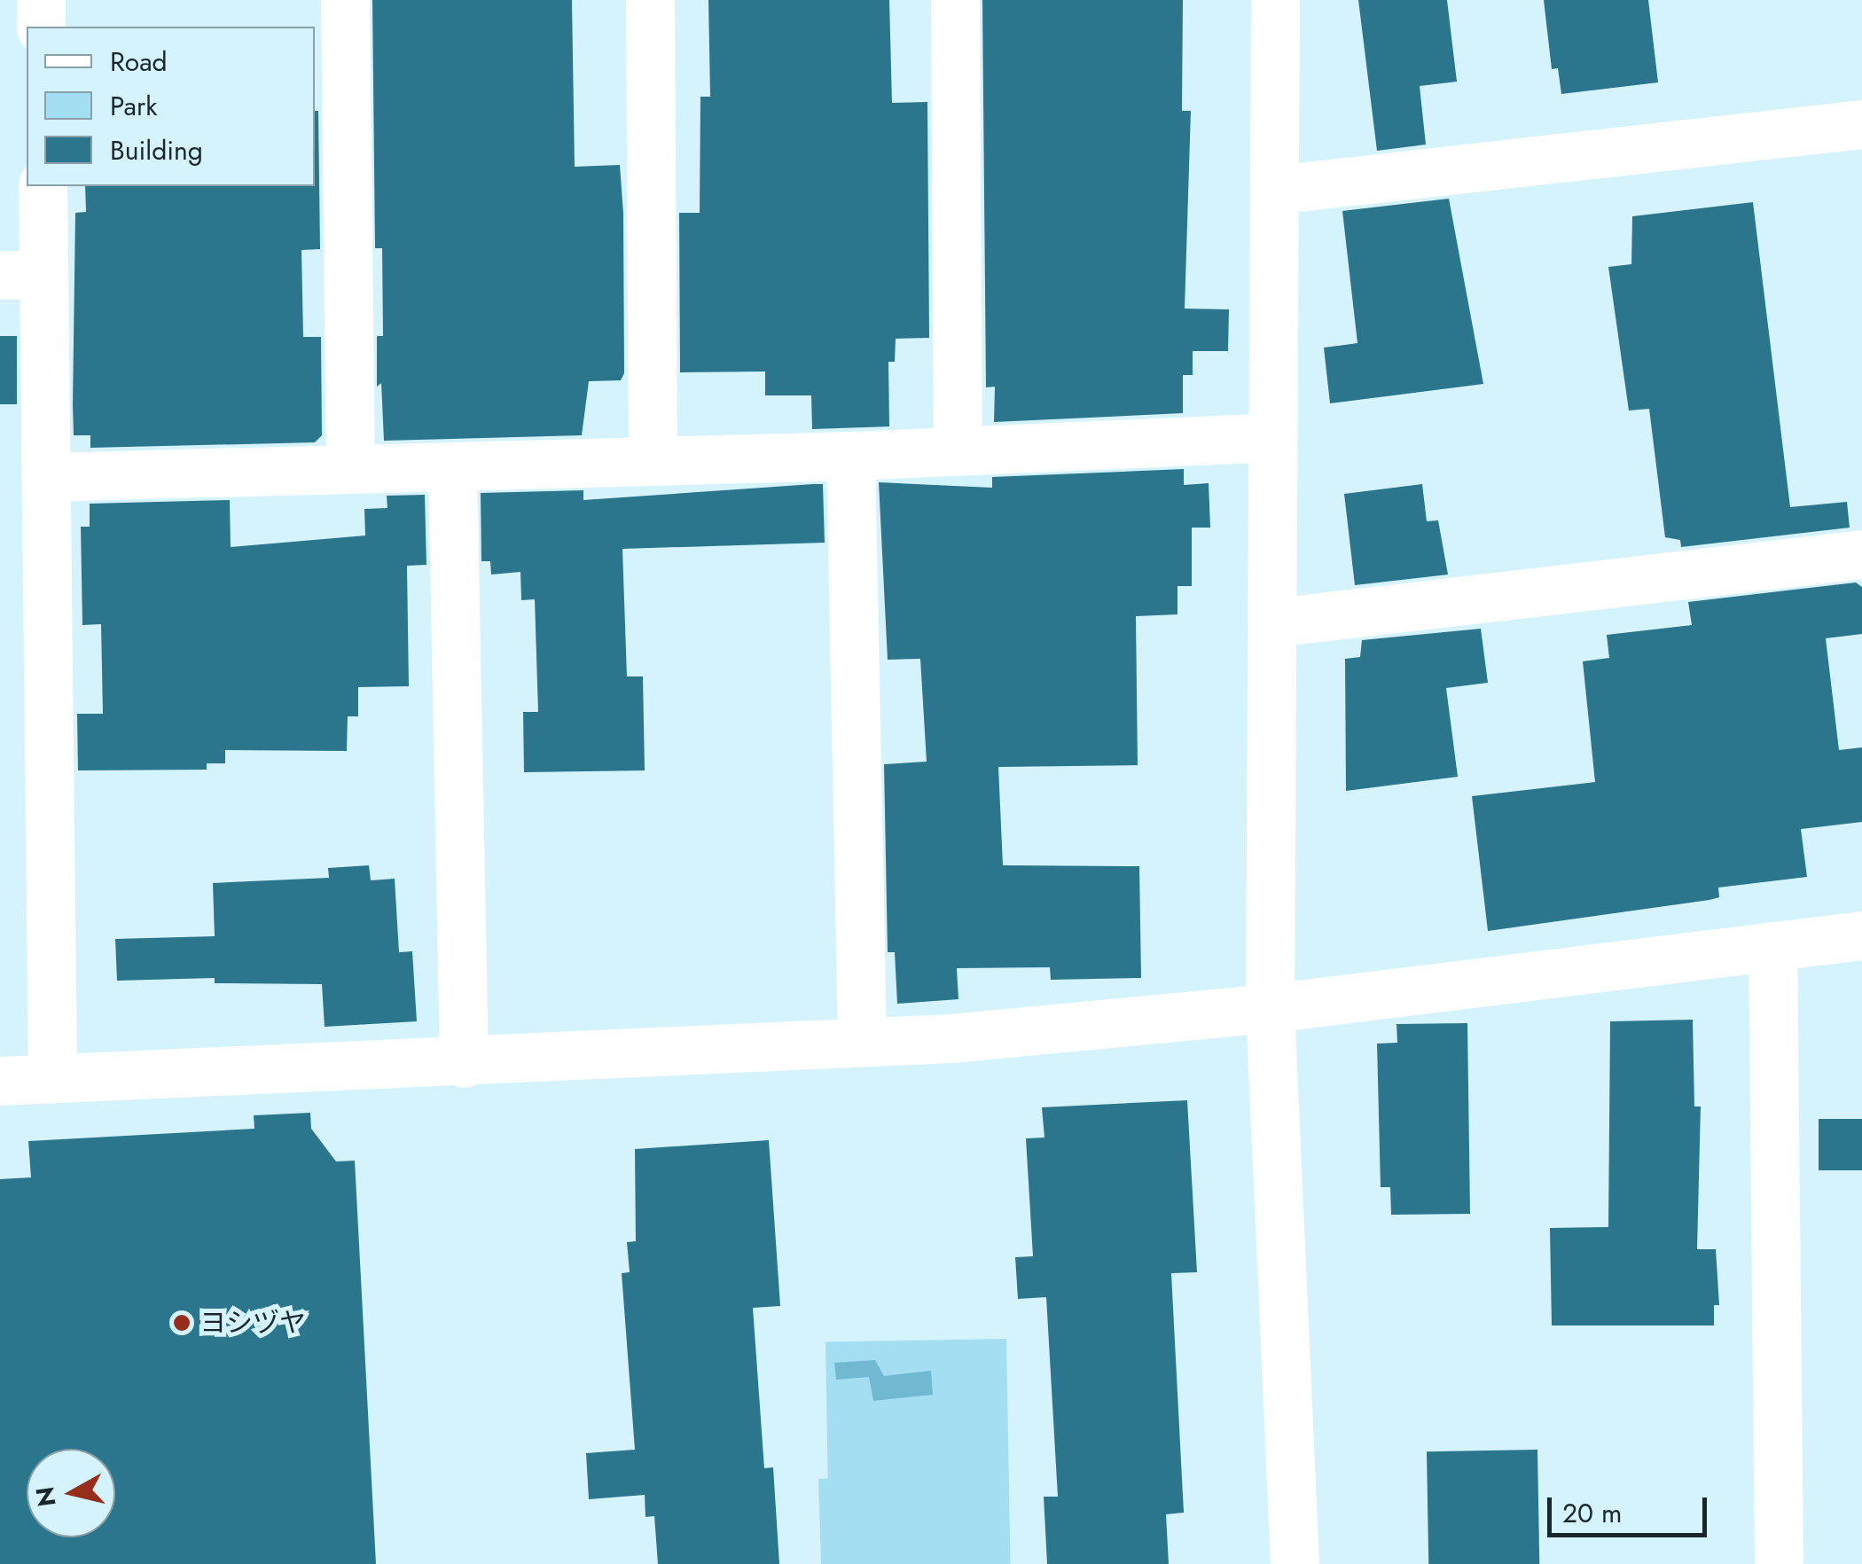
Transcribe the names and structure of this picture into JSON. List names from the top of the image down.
{
  "places": ["ヨシヅヤ"],
  "legend": ["Road", "Park", "Building"],
  "scale_bar": "20 m",
  "north": "left"
}
